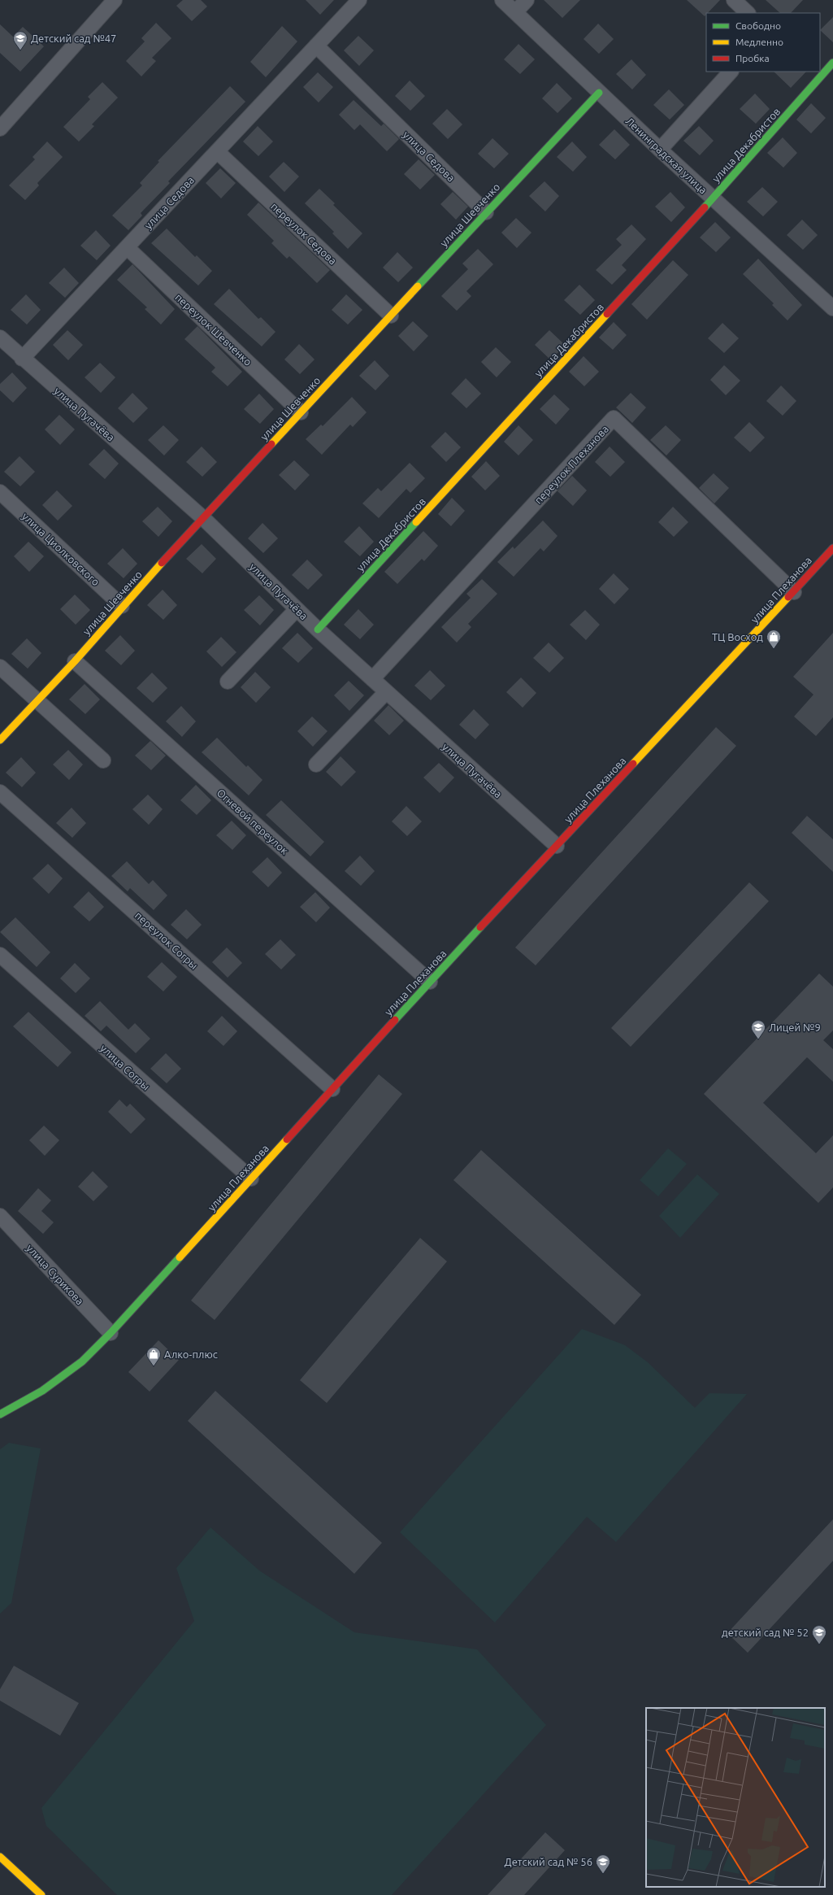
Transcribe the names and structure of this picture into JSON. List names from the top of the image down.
{
  "streets": {
    "street": [
      "улица Декабристов",
      "Ленинградская улица",
      "улица Седова",
      "улица Шевченко",
      "переулок Седова",
      "переулок Шевченко",
      "улица Пугачёва",
      "переулок Плеханова",
      "улица Циолковского",
      "улица Плеханова",
      "Огневой переулок",
      "переулок Согры",
      "улица Согры",
      "улица Сурикова"
    ]
  },
  "crossings": [
    ["улица Декабристов", "Ленинградская улица"],
    ["улица Декабристов", "улица Пугачёва"],
    ["Ленинградская улица", "улица Шевченко"],
    ["улица Седова", "улица Шевченко"],
    ["улица Седова", "переулок Седова"],
    ["улица Седова", "переулок Шевченко"],
    ["улица Седова", "улица Пугачёва"],
    ["улица Шевченко", "переулок Седова"],
    ["улица Шевченко", "переулок Шевченко"],
    ["улица Шевченко", "улица Пугачёва"],
    ["улица Шевченко", "улица Циолковского"],
    ["улица Шевченко", "Огневой переулок"],
    ["улица Пугачёва", "переулок Плеханова"],
    ["улица Пугачёва", "улица Плеханова"],
    ["переулок Плеханова", "улица Плеханова"],
    ["улица Плеханова", "Огневой переулок"],
    ["улица Плеханова", "переулок Согры"],
    ["улица Плеханова", "улица Согры"],
    ["улица Плеханова", "улица Сурикова"]
  ],
  "places": {
    "school or university": [
      "Детский сад №47",
      "Лицей №9",
      "детский сад № 52",
      "Детский сад № 56"
    ],
    "shop": ["ТЦ Восход", "Алко-плюс"]
  },
  "legend": ["Свободно", "Медленно", "Пробка"]
}
